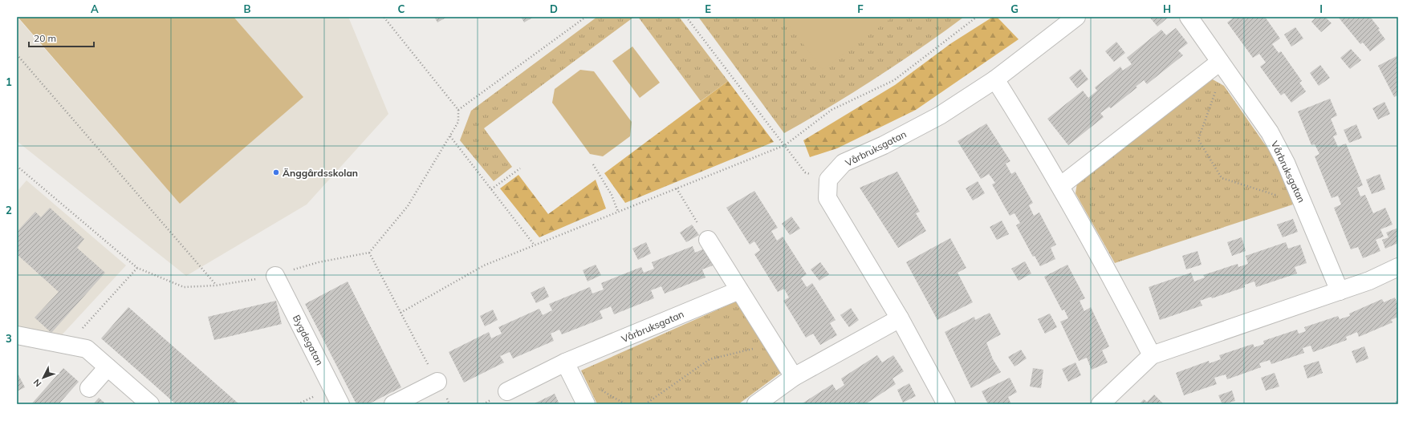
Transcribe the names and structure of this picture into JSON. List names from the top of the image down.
{
  "streets": {
    "street": ["Vårbruksgatan", "Bygdegatan"]
  },
  "places": ["Änggårdsskolan"],
  "scale_bar": "20 m",
  "north": "bottom left",
  "grid": {
    "columns": [
      "A",
      "B",
      "C",
      "D",
      "E",
      "F",
      "G",
      "H",
      "I"
    ],
    "rows": ["1", "2", "3"]
  }
}
